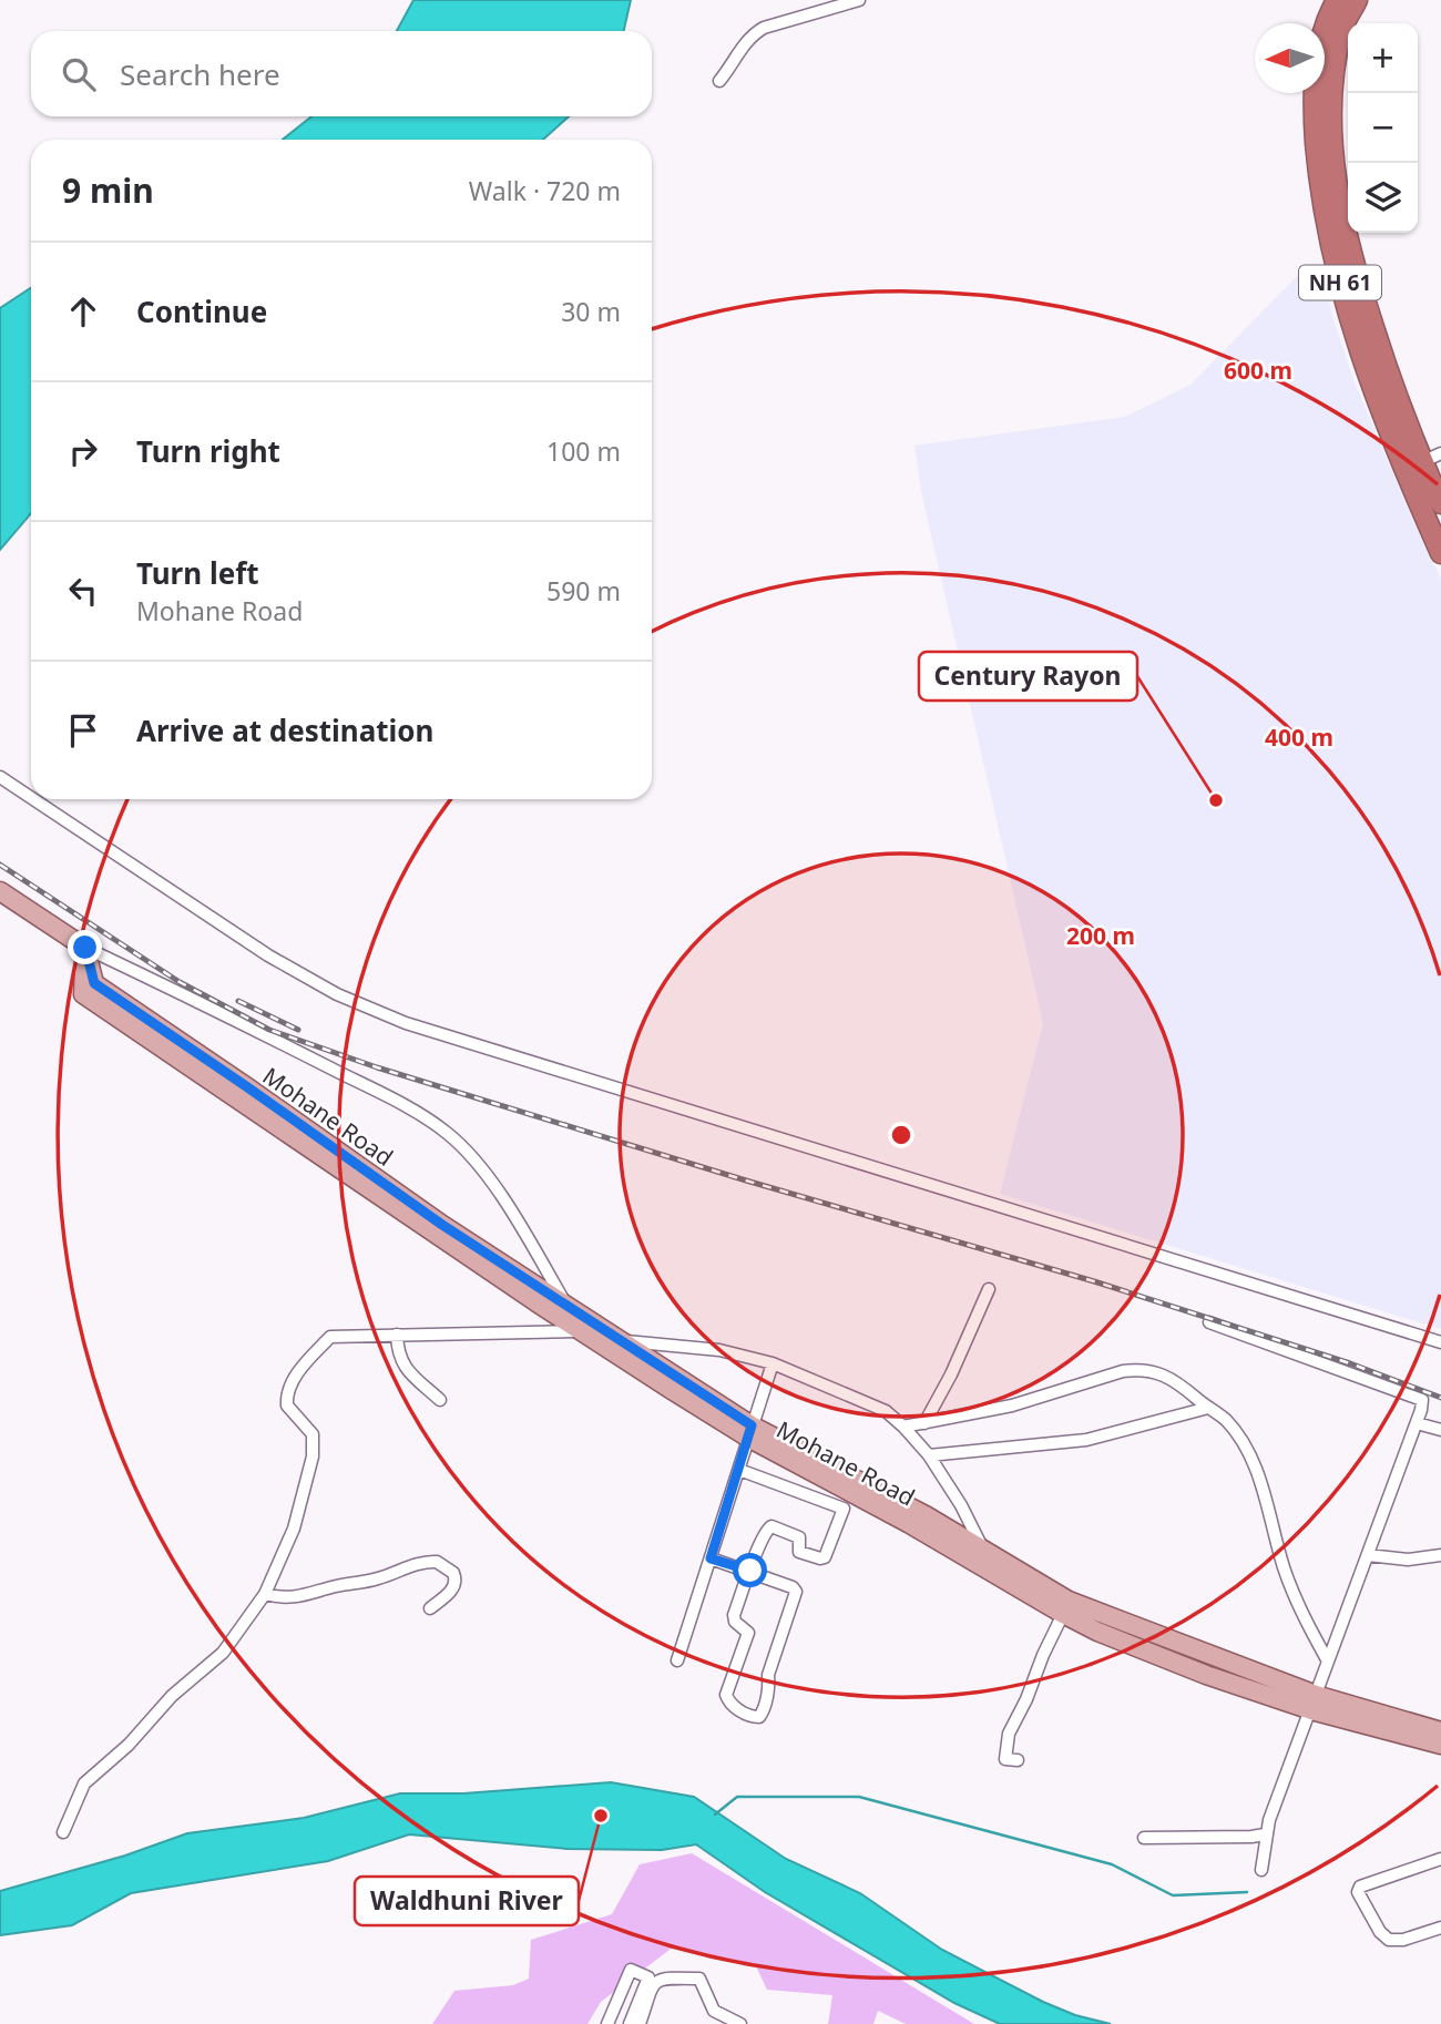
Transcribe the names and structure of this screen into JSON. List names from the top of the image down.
{
  "streets": {
    "highway": ["NH 61"],
    "main road": ["Mohane Road"]
  },
  "places": ["Century Rayon", "Waldhuni River"],
  "north": "left",
  "page": {
    "map_buttons": ["+", "−"],
    "search": "Search here",
    "heading": ["9 min", "Walk · 720 m"],
    "list": [
      ["Continue", "30 m"],
      ["Turn right", "100 m"],
      ["Turn left", "Mohane Road", "590 m"],
      "Arrive at destination"
    ]
  },
  "rings": ["600 m", "400 m", "200 m"]
}
